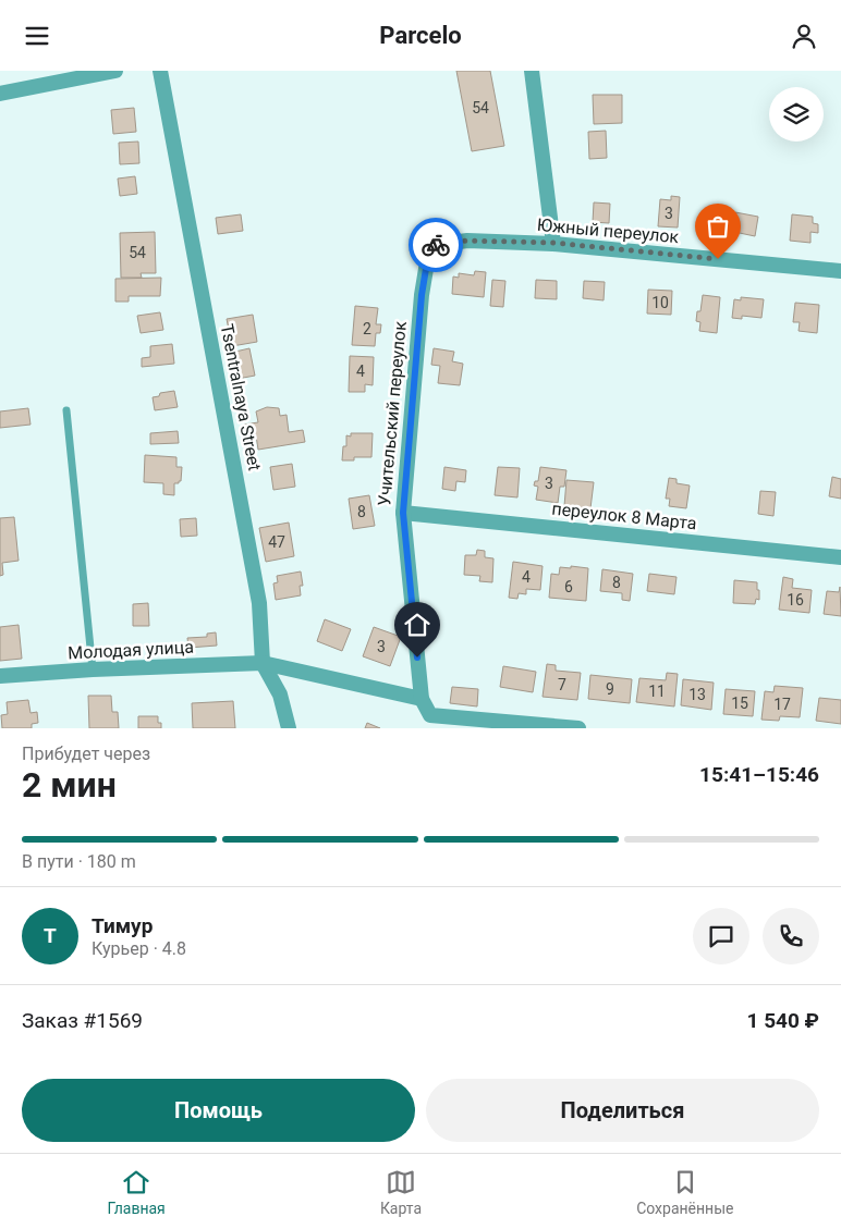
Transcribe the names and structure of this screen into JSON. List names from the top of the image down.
{
  "streets": {
    "street": [
      "Южный переулок",
      "Tsentralnaya Street",
      "Учительский переулок",
      "переулок 8 Марта",
      "Молодая улица"
    ]
  },
  "crossings": [
    ["Южный переулок", "Учительский переулок"],
    ["Tsentralnaya Street", "Молодая улица"],
    ["Учительский переулок", "переулок 8 Марта"],
    ["Учительский переулок", "Молодая улица"]
  ],
  "house_numbers": [
    "54",
    "3",
    "54",
    "10",
    "2",
    "4",
    "3",
    "8",
    "47",
    "4",
    "8",
    "6",
    "16",
    "3",
    "7",
    "9",
    "11",
    "13",
    "15",
    "17"
  ],
  "page": {
    "header": "Parcelo",
    "heading": ["2 мин", "Прибудет через", "15:41–15:46"],
    "panel": [
      "Тимур",
      "Курьер · 4.8",
      "Заказ #1569",
      "1 540 ₽"
    ],
    "bar": "В пути · 180 m",
    "round": "Т",
    "buttons": ["Помощь", "Поделиться"],
    "tabs": ["Главная", "Карта", "Сохранённые"]
  }
}
